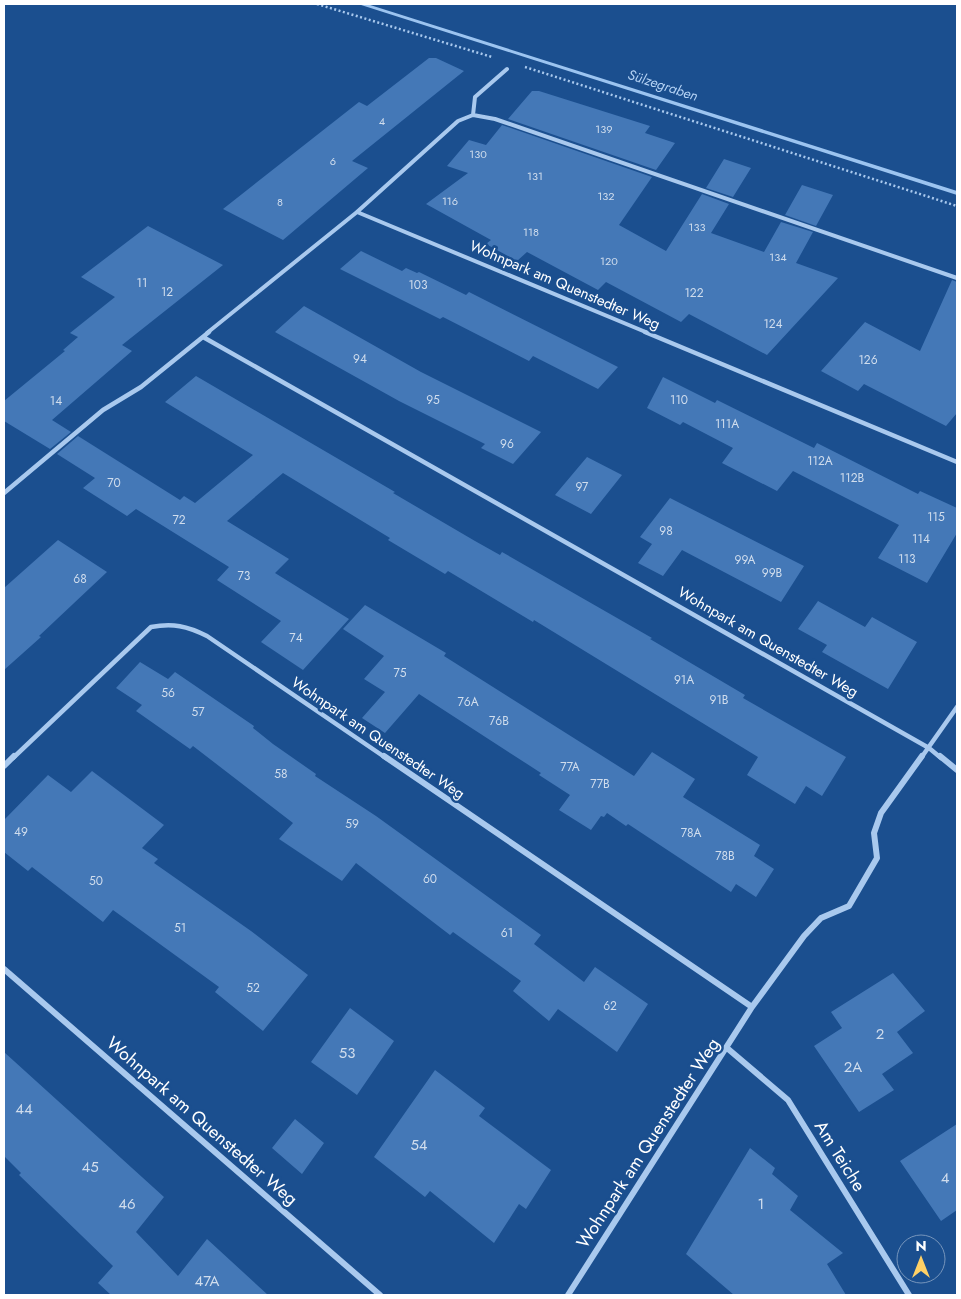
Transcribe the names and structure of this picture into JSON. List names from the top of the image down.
{
  "streets": {
    "street": ["Wohnpark am Quenstedter Weg", "Am Teiche"]
  },
  "crossings": [
    ["Wohnpark am Quenstedter Weg", "Am Teiche"]
  ],
  "water": ["Sülzegraben"],
  "house_numbers": [
    "4",
    "139",
    "130",
    "6",
    "131",
    "132",
    "116",
    "8",
    "133",
    "118",
    "134",
    "120",
    "11",
    "103",
    "12",
    "122",
    "124",
    "94",
    "126",
    "95",
    "110",
    "14",
    "111A",
    "96",
    "112A",
    "112B",
    "70",
    "97",
    "115",
    "72",
    "98",
    "114",
    "113",
    "99A",
    "99B",
    "73",
    "68",
    "74",
    "75",
    "91A",
    "56",
    "91B",
    "76A",
    "57",
    "76B",
    "77A",
    "58",
    "77B",
    "59",
    "49",
    "78A",
    "78B",
    "60",
    "50",
    "51",
    "61",
    "52",
    "62",
    "2",
    "53",
    "2A",
    "44",
    "54",
    "45",
    "4",
    "46",
    "1",
    "47A"
  ],
  "north": "top"
}
